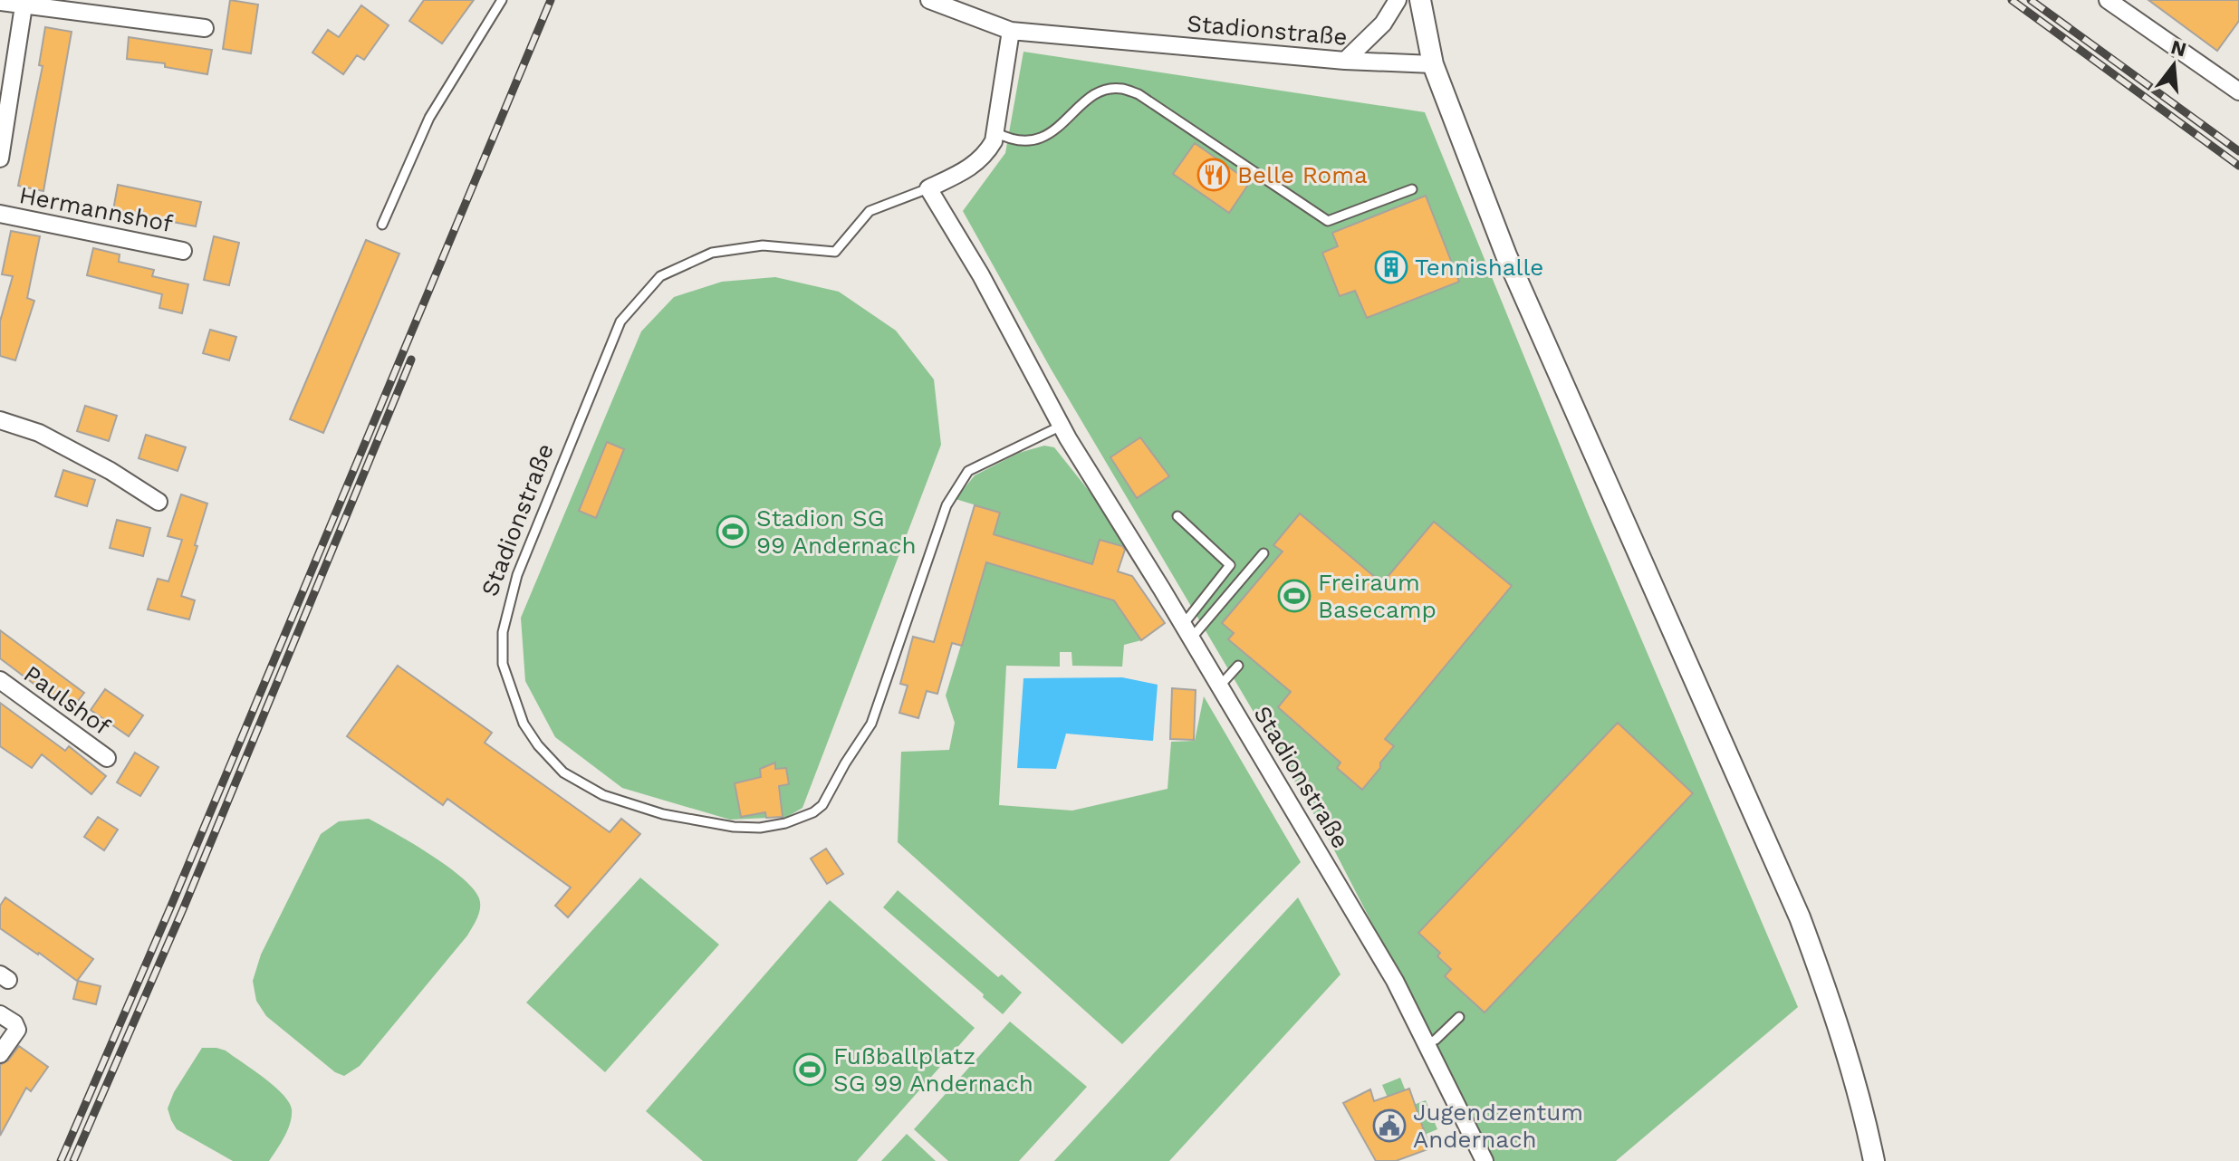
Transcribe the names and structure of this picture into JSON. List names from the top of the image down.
{
  "streets": {
    "street": ["Stadionstraße", "Hermannshof", "Paulshof"]
  },
  "places": {
    "restaurant": ["Belle Roma"],
    "building": ["Tennishalle"],
    "sports": ["Stadion SG 99 Andernach", "Freiraum Basecamp", "Fußballplatz SG 99 Andernach"],
    "public building": ["Jugendzentum Andernach"]
  },
  "north": "top"
}
